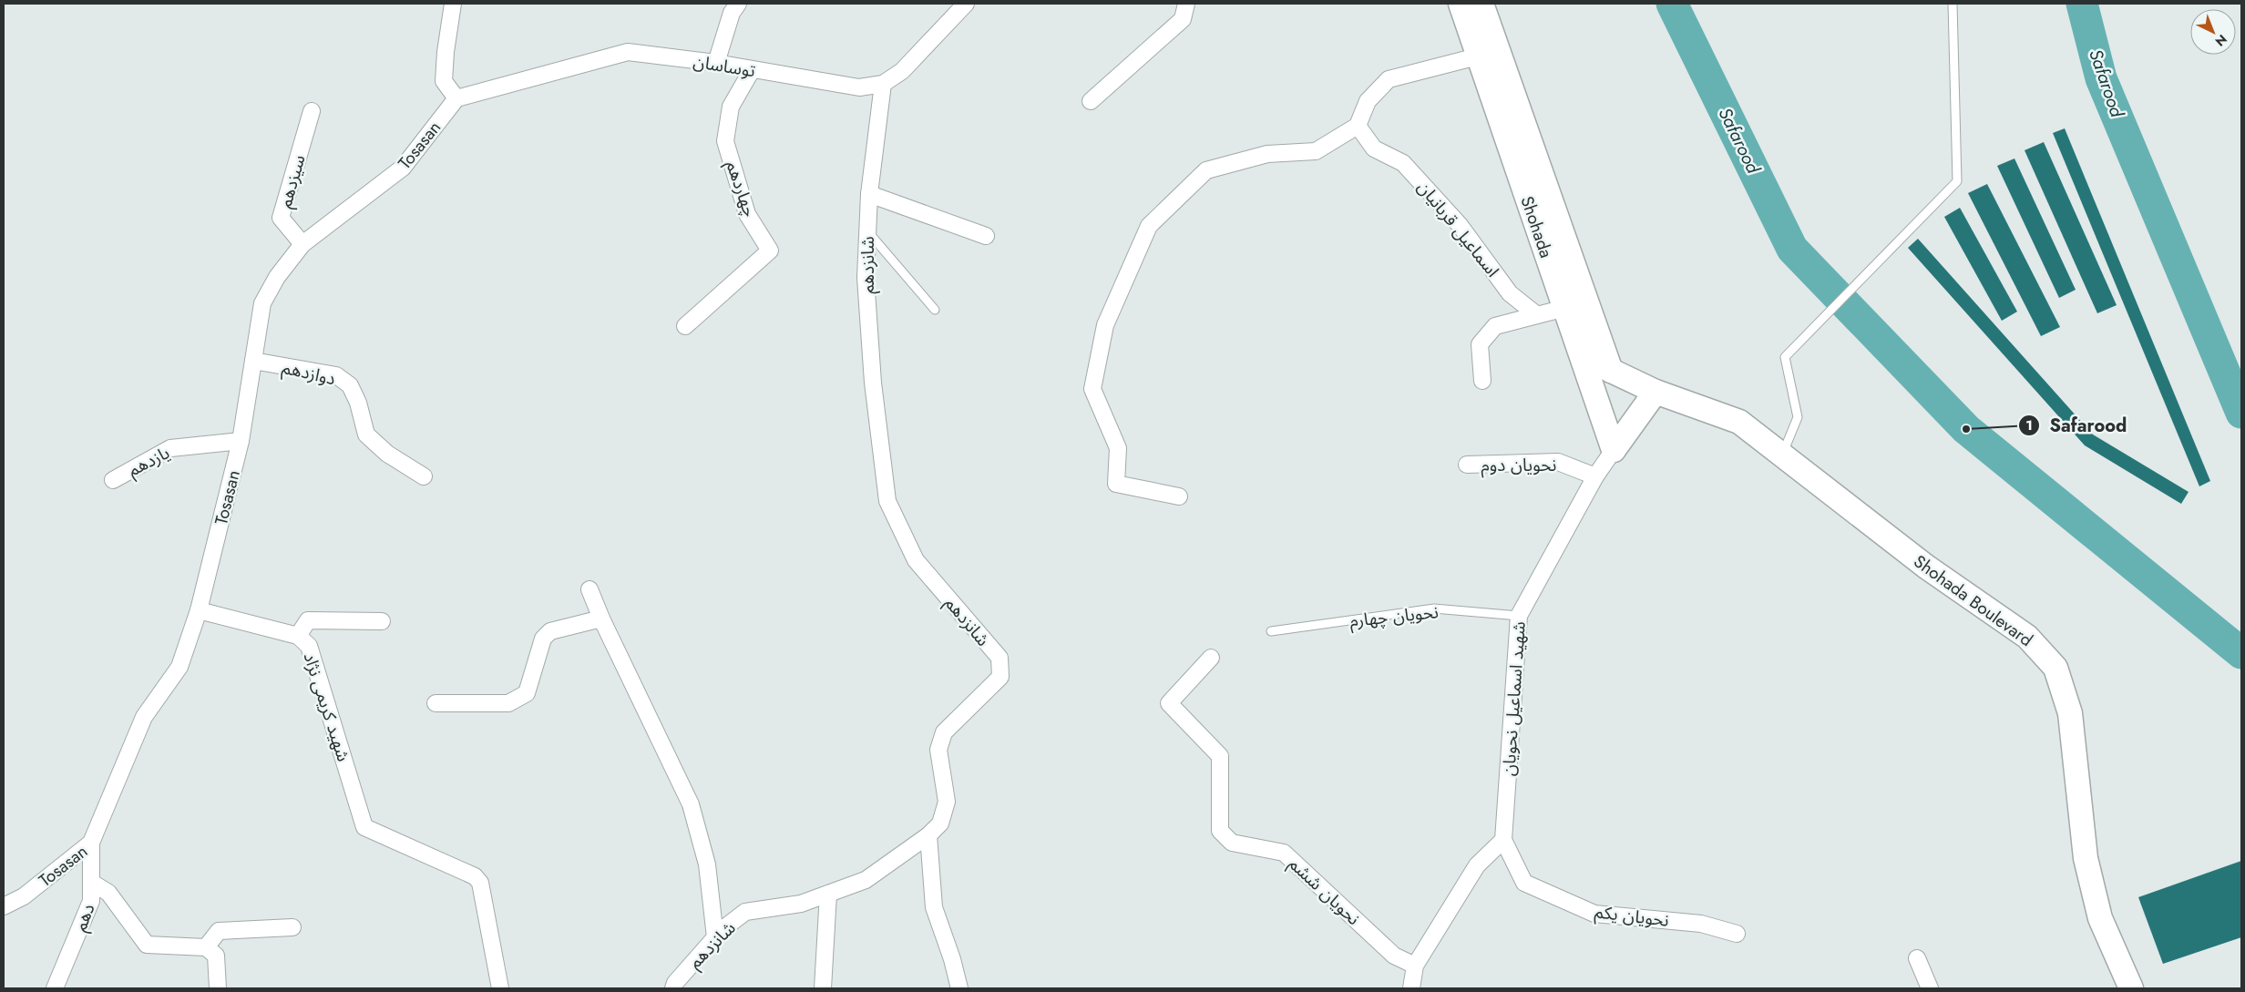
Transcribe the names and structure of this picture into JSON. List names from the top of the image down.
{
  "streets": {
    "main road": ["Shohada", "Shohada Boulevard", "شهید اسماعیل نحویان"],
    "street": [
      "توساسان",
      "Tosasan",
      "سیزدهم",
      "چهاردهم",
      "اسماعیل قربانیان",
      "شانزدهم",
      "دوازدهم",
      "یازدهم",
      "نحویان دوم",
      "شهید کریمی نژاد",
      "نحویان ششم",
      "نحویان یکم",
      "دهم"
    ],
    "lane": ["نحویان چهارم"]
  },
  "crossings": [
    ["توساسان", "Tosasan"],
    ["توساسان", "چهاردهم"],
    ["توساسان", "شانزدهم"],
    ["Tosasan", "سیزدهم"],
    ["Tosasan", "دوازدهم"],
    ["Tosasan", "یازدهم"],
    ["Tosasan", "شهید کریمی نژاد"],
    ["Tosasan", "دهم"],
    ["Shohada", "Shohada Boulevard"],
    ["Shohada", "شهید اسماعیل نحویان"],
    ["نحویان دوم", "شهید اسماعیل نحویان"],
    ["Shohada Boulevard", "شهید اسماعیل نحویان"],
    ["نحویان چهارم", "شهید اسماعیل نحویان"],
    ["شهید اسماعیل نحویان", "نحویان یکم"]
  ],
  "water": ["Safarood"],
  "places": ["Safarood"],
  "north": "bottom right"
}
